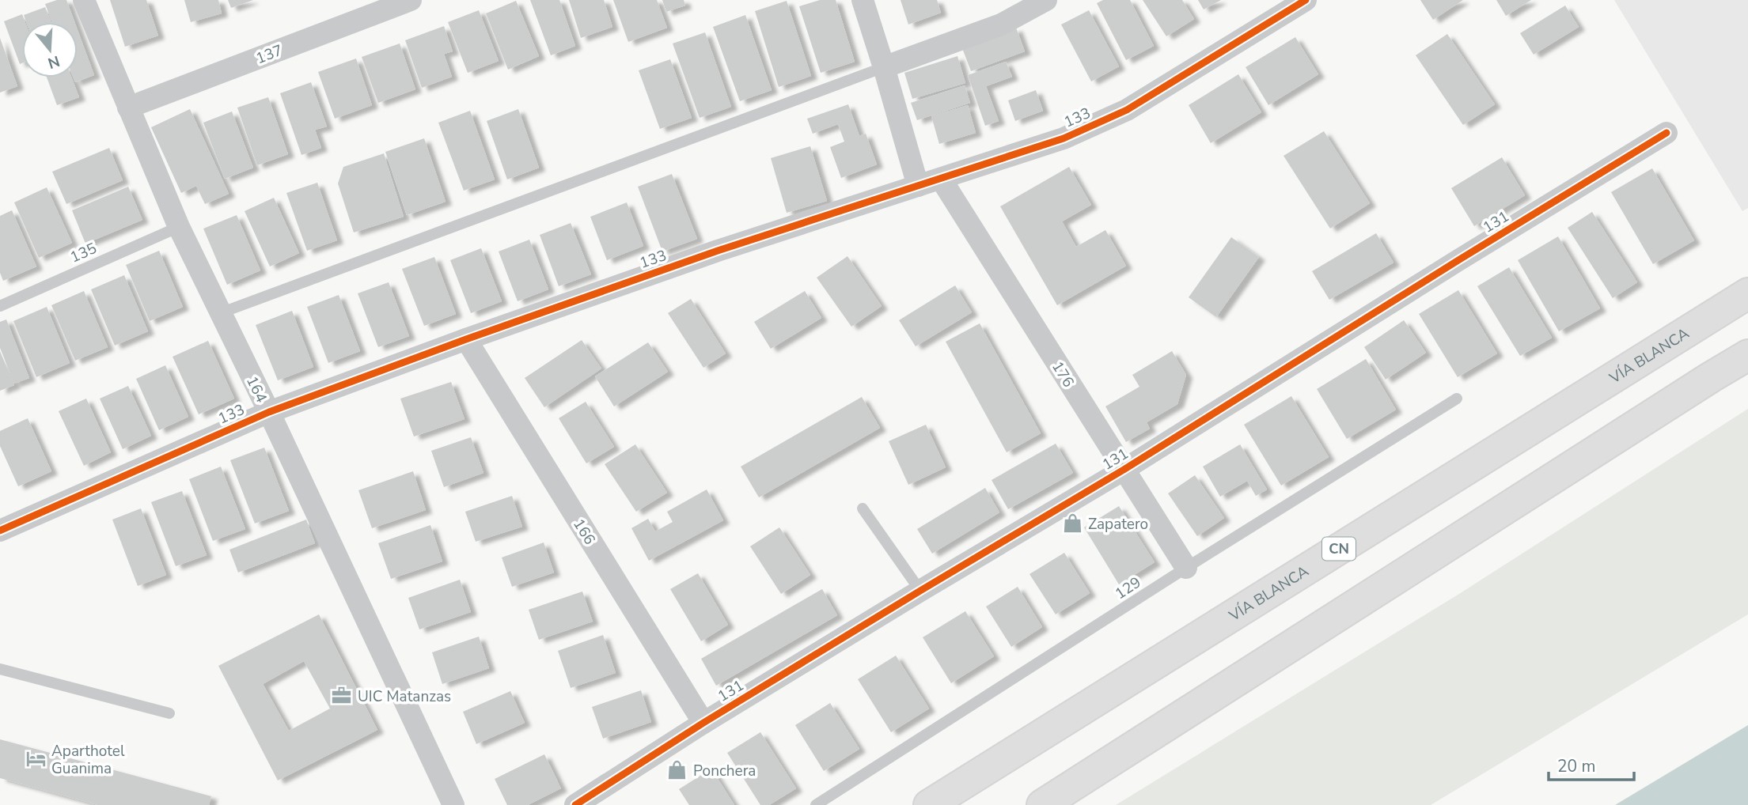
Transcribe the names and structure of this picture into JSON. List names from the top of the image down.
{
  "streets": {
    "highway": ["VÍA BLANCA", "CN"],
    "street": [
      "137",
      "133",
      "131",
      "176",
      "164",
      "166"
    ],
    "lane": ["135", "129"]
  },
  "crossings": [
    ["137", "164"],
    ["133", "176"],
    ["133", "164"],
    ["133", "166"],
    ["131", "176"],
    ["131", "166"],
    ["135", "164"],
    ["176", "129"]
  ],
  "places": {
    "shop": ["Zapatero", "Ponchera"],
    "office": ["UIC Matanzas"],
    "hotel": ["Aparthotel Guanima"]
  },
  "scale_bar": "20 m",
  "north": "bottom"
}
